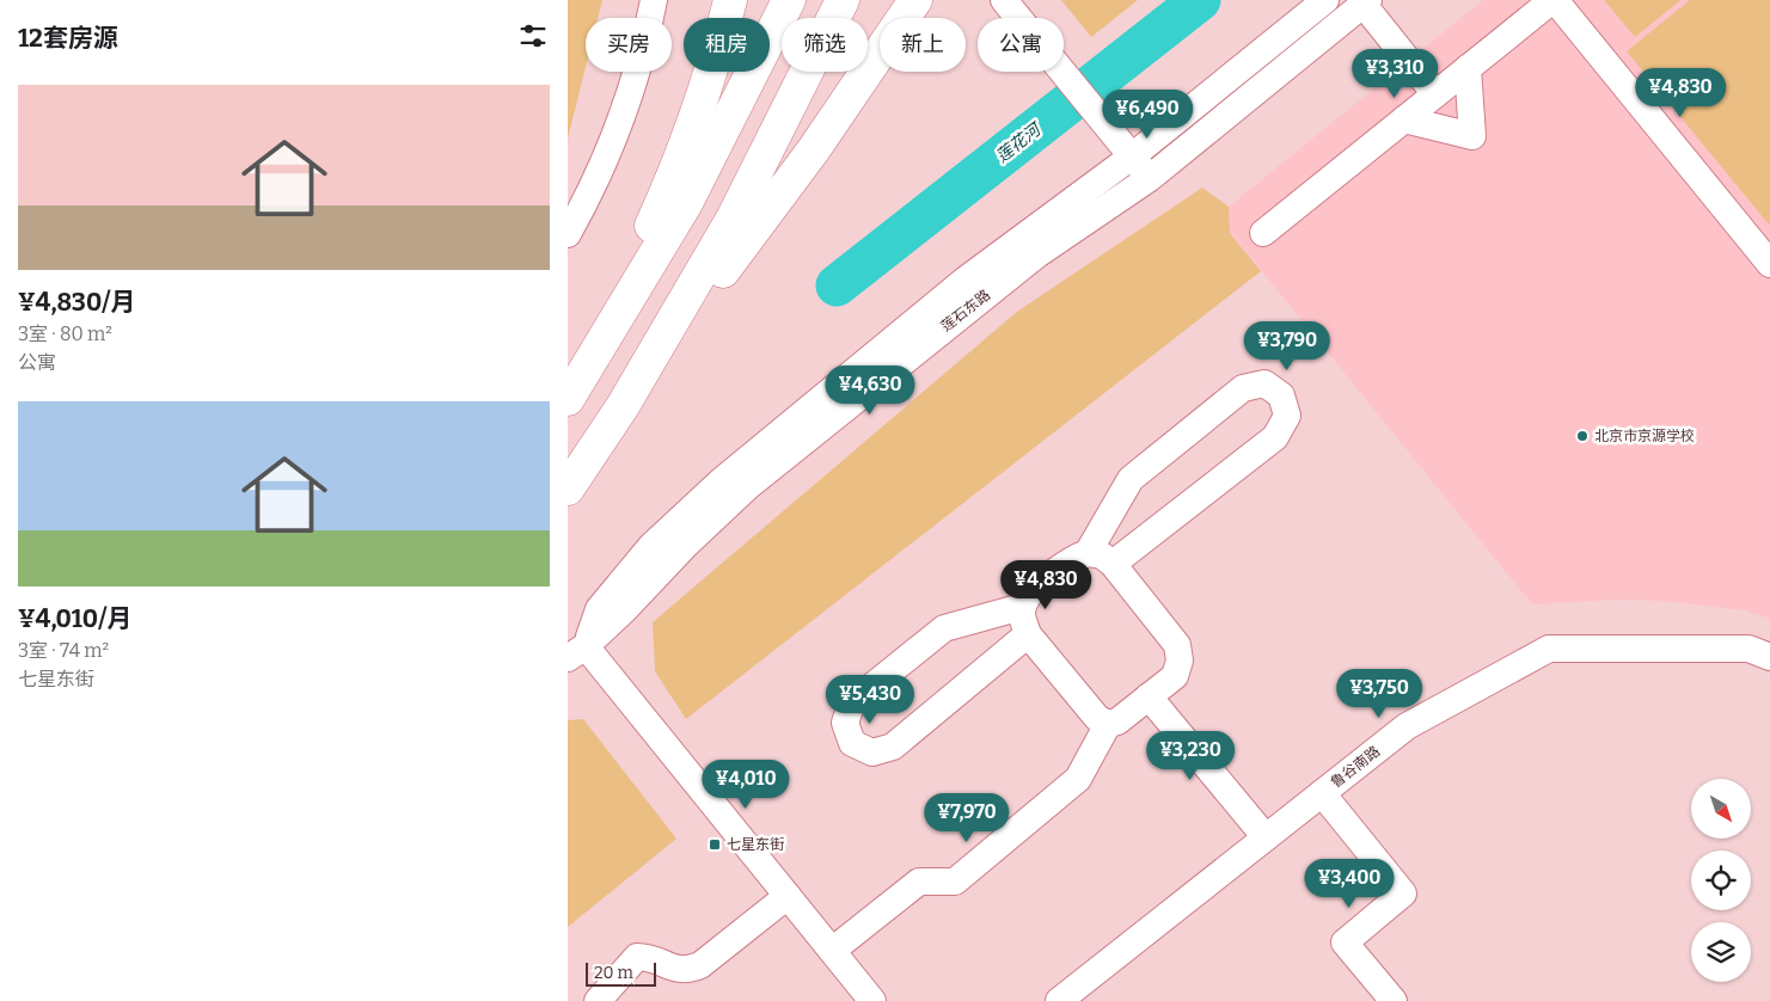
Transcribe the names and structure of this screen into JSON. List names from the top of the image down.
{
  "streets": {
    "street": ["莲石东路", "鲁谷南路"]
  },
  "water": ["莲花河"],
  "places": {
    "other": ["北京市京源学校"],
    "transit": ["七星东街"]
  },
  "scale_bar": "20 m",
  "north": "bottom right",
  "page": {
    "heading": "12套房源",
    "chip": [
      "买房",
      "租房",
      "筛选",
      "新上",
      "公寓"
    ],
    "price": [
      "¥3,310",
      "¥4,830",
      "¥6,490",
      "¥3,790",
      "¥4,630",
      "¥4,830",
      "¥3,750",
      "¥5,430",
      "¥3,230",
      "¥4,010",
      "¥7,970",
      "¥3,400"
    ],
    "list": [
      {
        "name": "¥4,830/月",
        "note": "3室 · 80 m² · 公寓"
      },
      {
        "name": "¥4,010/月",
        "note": "3室 · 74 m² · 七星东街"
      }
    ],
    "scale": "20 m"
  }
}
